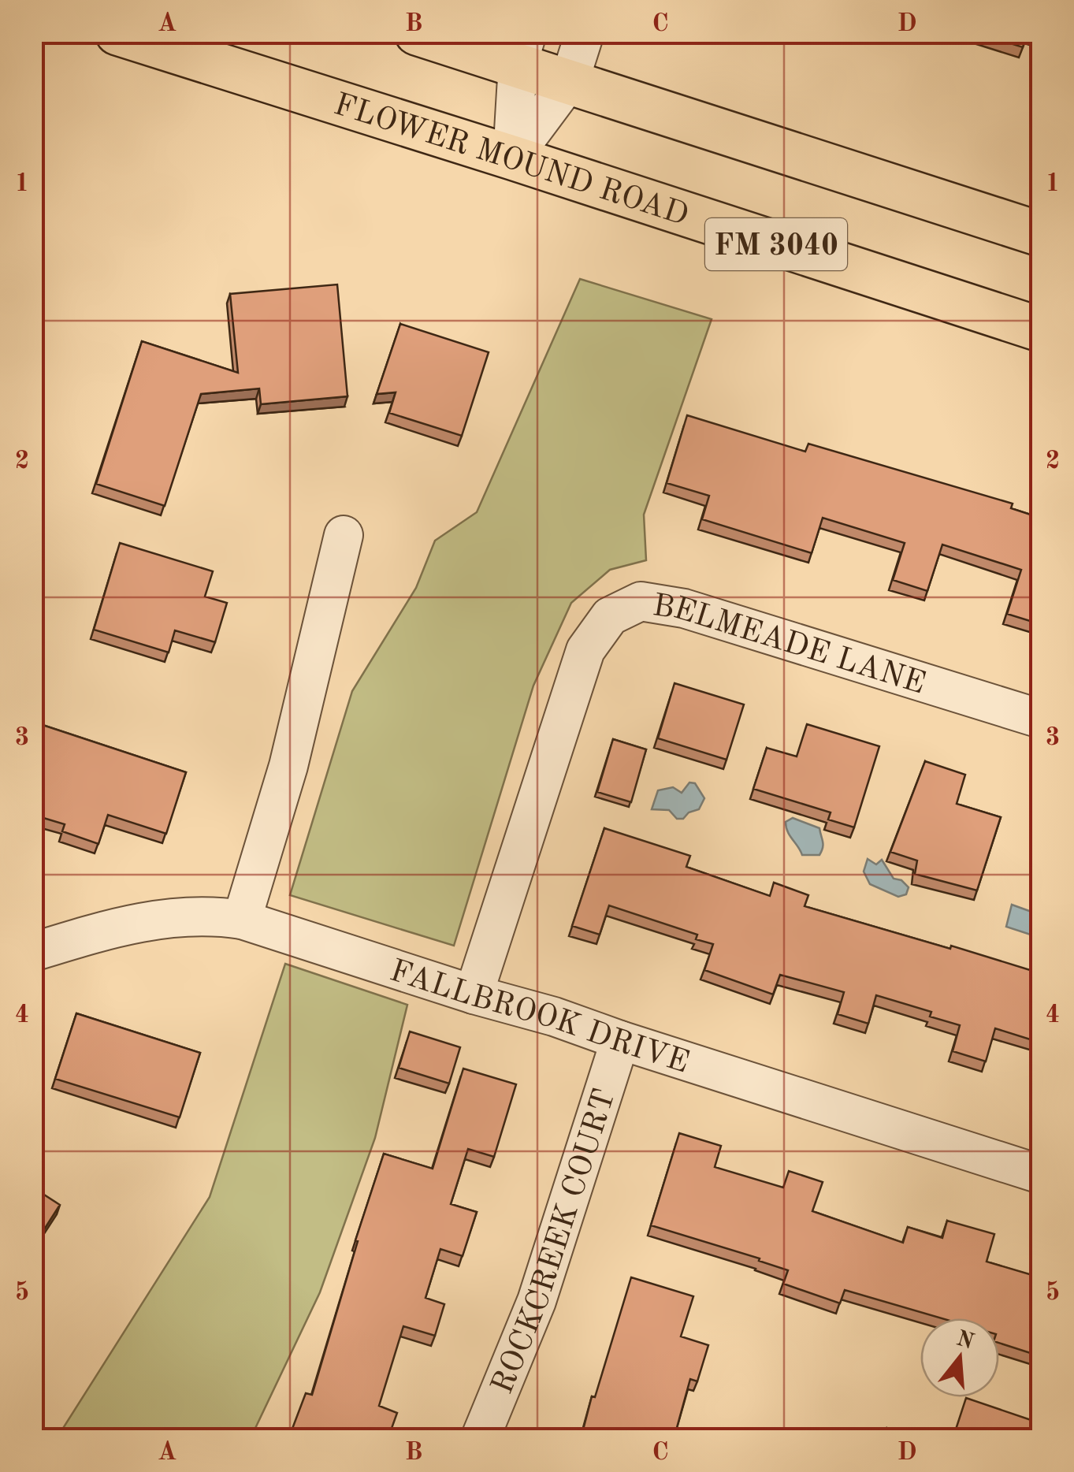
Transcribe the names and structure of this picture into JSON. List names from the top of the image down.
{
  "streets": {
    "main road": ["FLOWER MOUND ROAD", "FM 3040"],
    "street": ["BELMEADE LANE", "FALLBROOK DRIVE", "ROCKCREEK COURT"]
  },
  "crossings": [
    ["BELMEADE LANE", "FALLBROOK DRIVE"],
    ["FALLBROOK DRIVE", "ROCKCREEK COURT"]
  ],
  "north": "top",
  "grid": {
    "columns": [
      "A",
      "B",
      "C",
      "D"
    ],
    "rows": [
      "1",
      "2",
      "3",
      "4",
      "5"
    ]
  }
}
